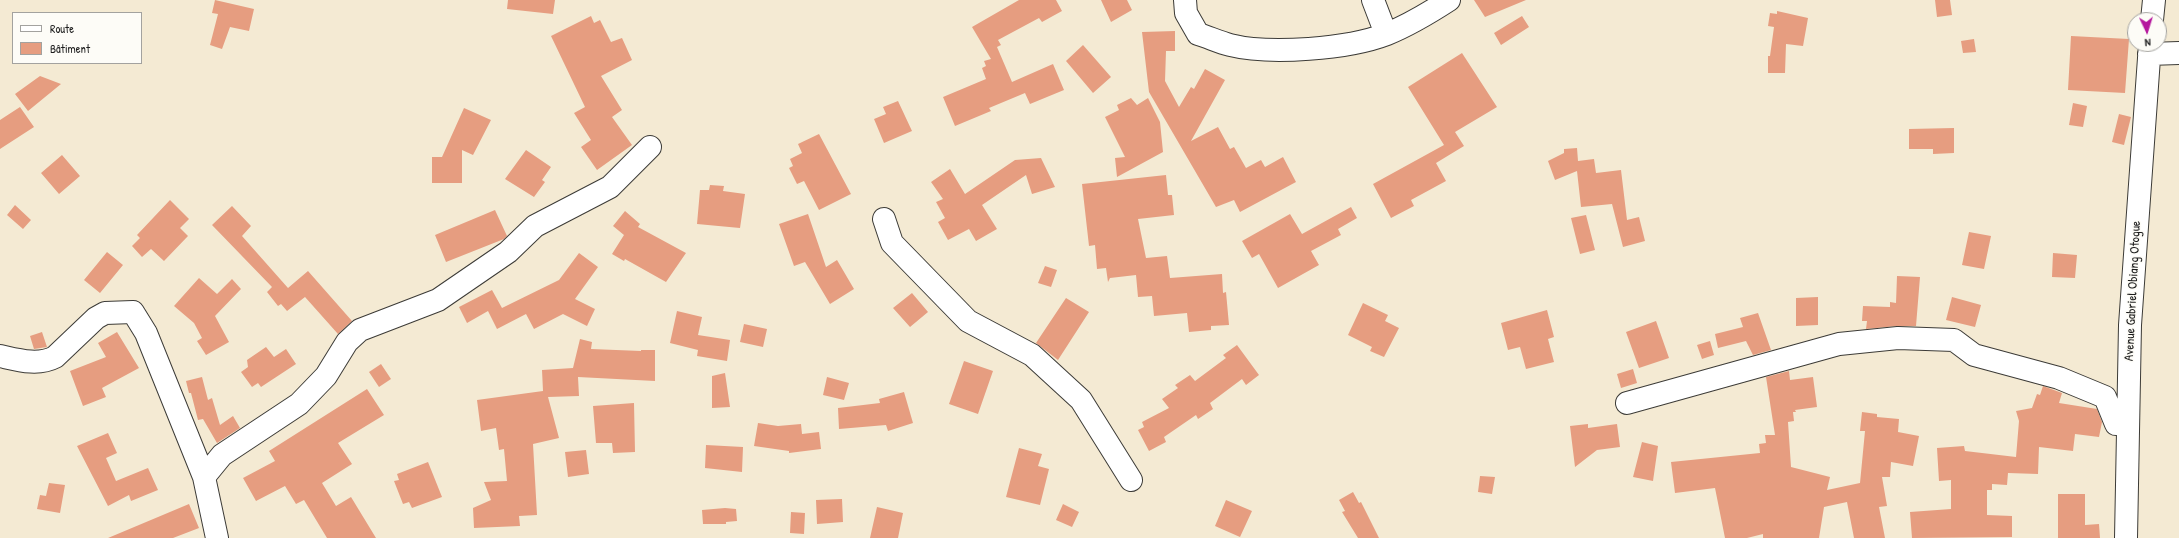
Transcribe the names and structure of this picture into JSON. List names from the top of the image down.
{
  "streets": {
    "street": ["Avenue Gabriel Obiang Otogue"]
  },
  "legend": ["Route", "Bâtiment"],
  "north": "bottom"
}
